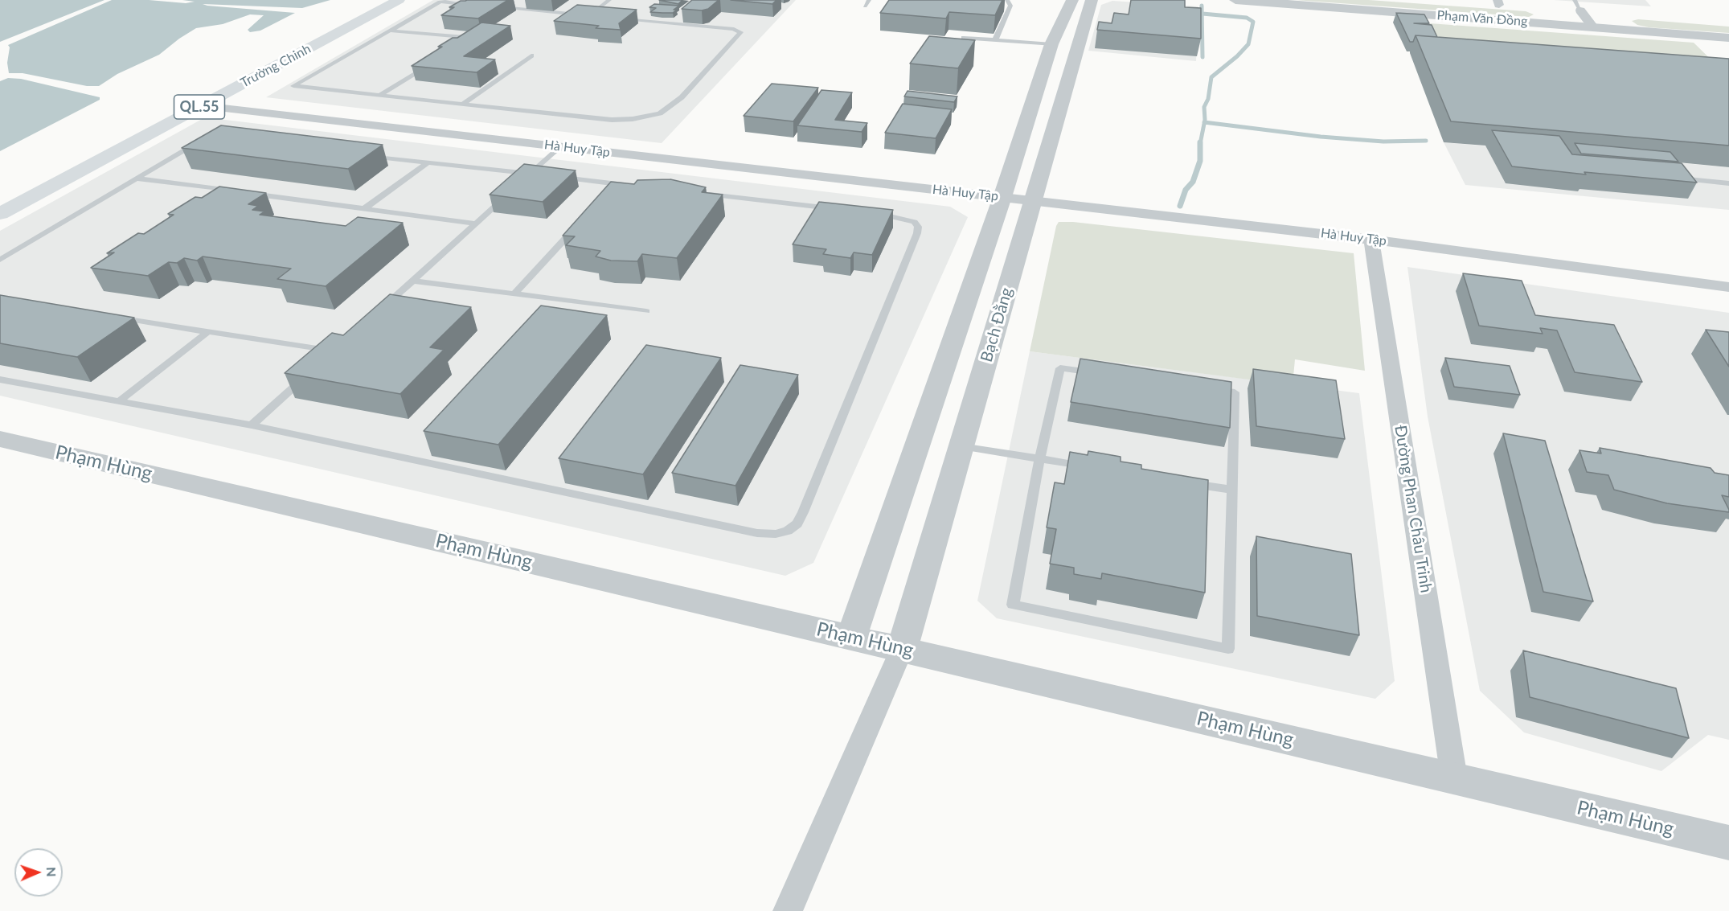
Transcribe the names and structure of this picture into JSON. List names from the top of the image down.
{
  "streets": {
    "highway": ["Trường Chinh", "QL.55"],
    "street": [
      "Phạm Văn Đồng",
      "Hà Huy Tập",
      "Bạch Đằng",
      "Phạm Hùng",
      "Đường Phan Châu Trinh"
    ]
  },
  "crossings": [
    ["Trường Chinh", "Hà Huy Tập"],
    ["Hà Huy Tập", "Bạch Đằng"],
    ["Hà Huy Tập", "Đường Phan Châu Trinh"],
    ["Bạch Đằng", "Phạm Hùng"],
    ["Phạm Hùng", "Đường Phan Châu Trinh"]
  ],
  "north": "right"
}
